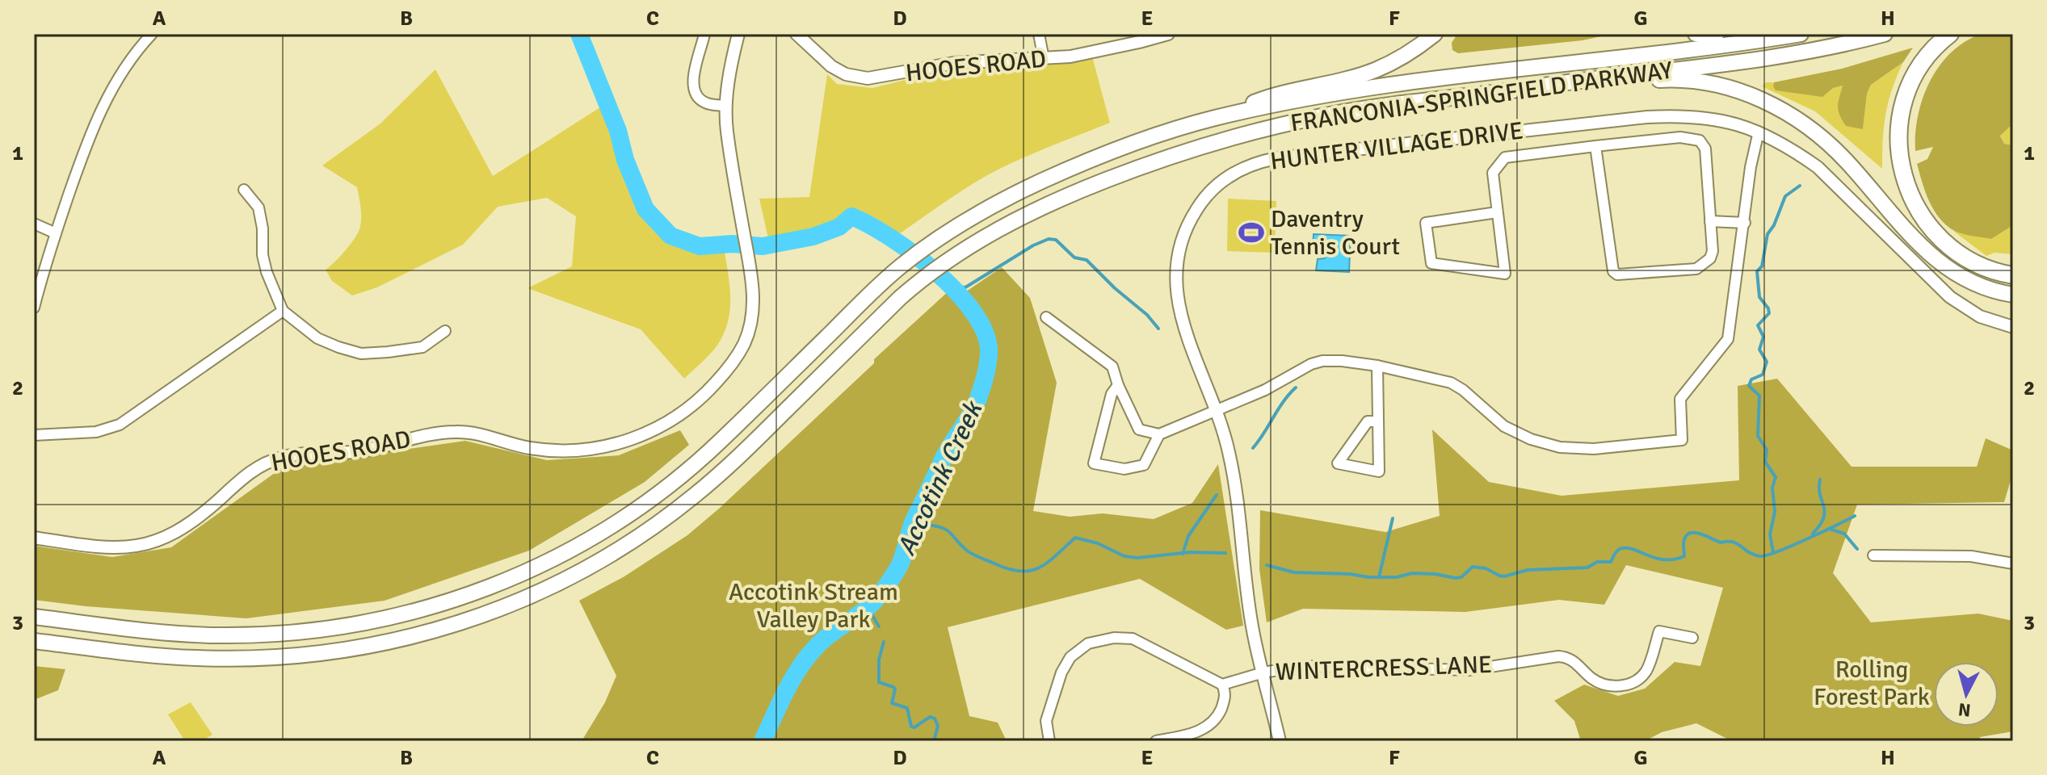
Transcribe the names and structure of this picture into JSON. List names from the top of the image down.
{
  "streets": {
    "main road": ["FRANCONIA-SPRINGFIELD PARKWAY"],
    "street": ["HOOES ROAD", "HUNTER VILLAGE DRIVE", "WINTERCRESS LANE"]
  },
  "crossings": [
    ["HUNTER VILLAGE DRIVE", "WINTERCRESS LANE"]
  ],
  "water": ["Accotink Creek"],
  "parks": ["Accotink Stream Valley Park", "Rolling Forest Park"],
  "places": {
    "sports": ["Daventry Tennis Court"]
  },
  "north": "bottom",
  "grid": {
    "columns": [
      "A",
      "B",
      "C",
      "D",
      "E",
      "F",
      "G",
      "H"
    ],
    "rows": ["1", "2", "3"]
  }
}
